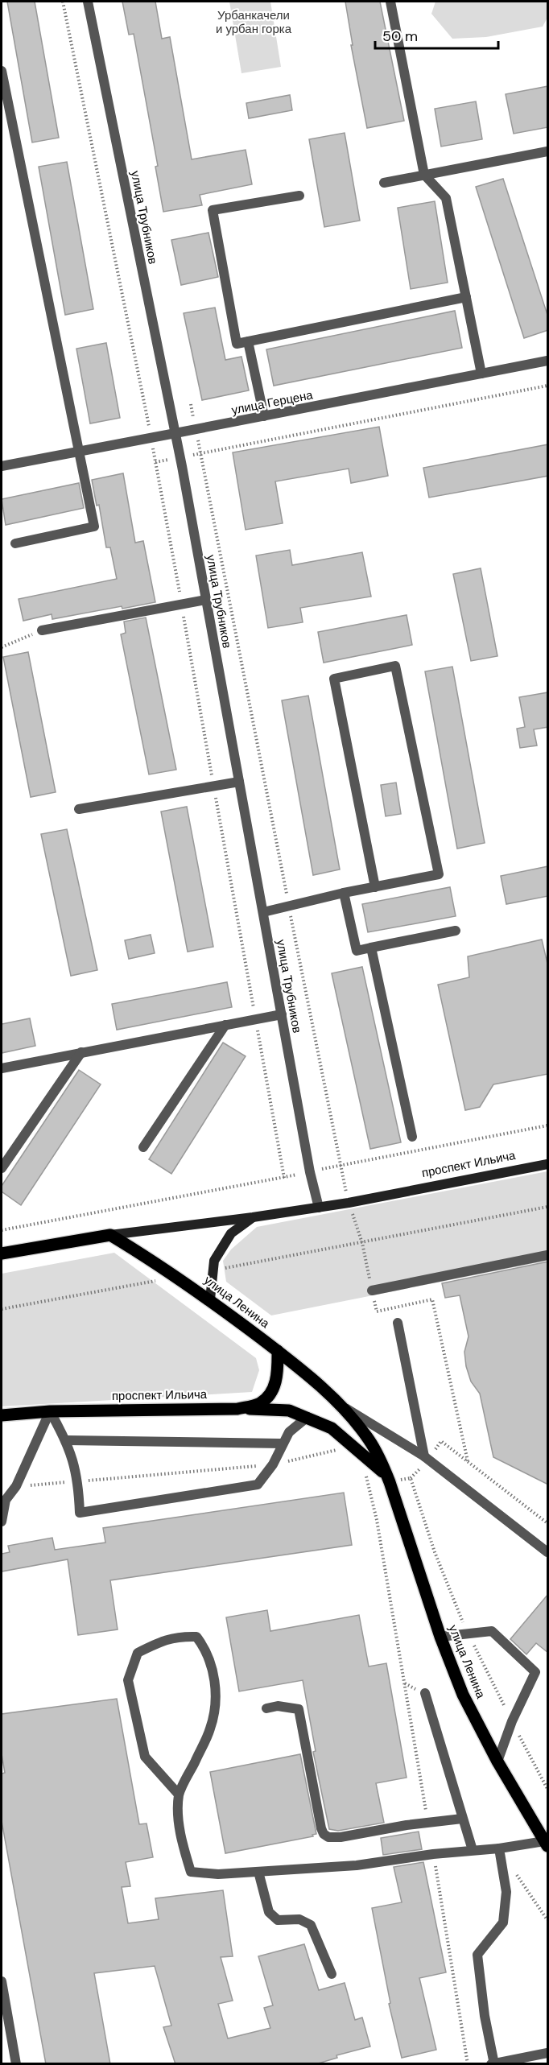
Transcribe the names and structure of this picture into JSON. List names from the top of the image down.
{
  "streets": {
    "main road": ["проспект Ильича", "улица Ленина"],
    "street": ["улица Трубников", "улица Герцена"]
  },
  "crossings": [
    ["улица Трубников", "улица Герцена"],
    ["улица Трубников", "проспект Ильича"],
    ["проспект Ильича", "улица Ленина"]
  ],
  "parks": ["Урбанкачели и урбан горка"],
  "scale_bar": "50 m"
}
